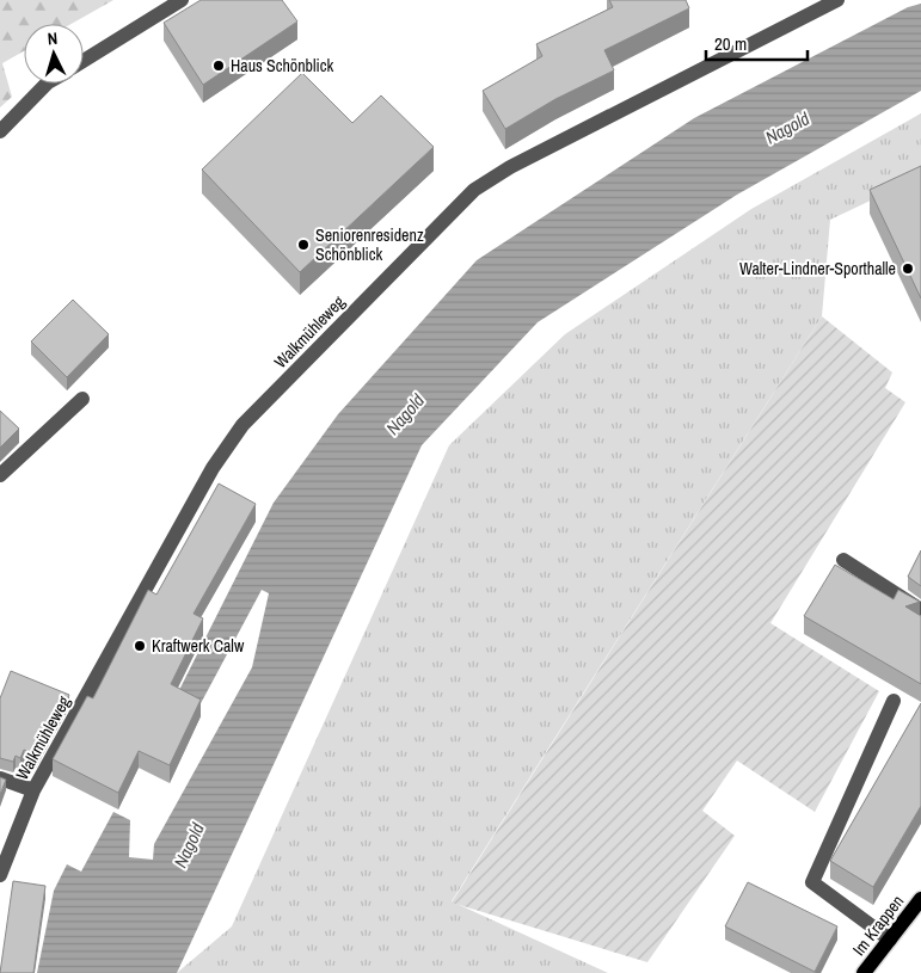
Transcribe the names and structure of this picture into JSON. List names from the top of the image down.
{
  "streets": {
    "main road": ["Im Krappen"],
    "street": ["Walkmühleweg"]
  },
  "water": ["Nagold"],
  "places": [
    "Haus Schönblick",
    "Seniorenresidenz Schönblick",
    "Walter-Lindner-Sporthalle",
    "Kraftwerk Calw"
  ],
  "scale_bar": "20 m",
  "north": "top"
}
